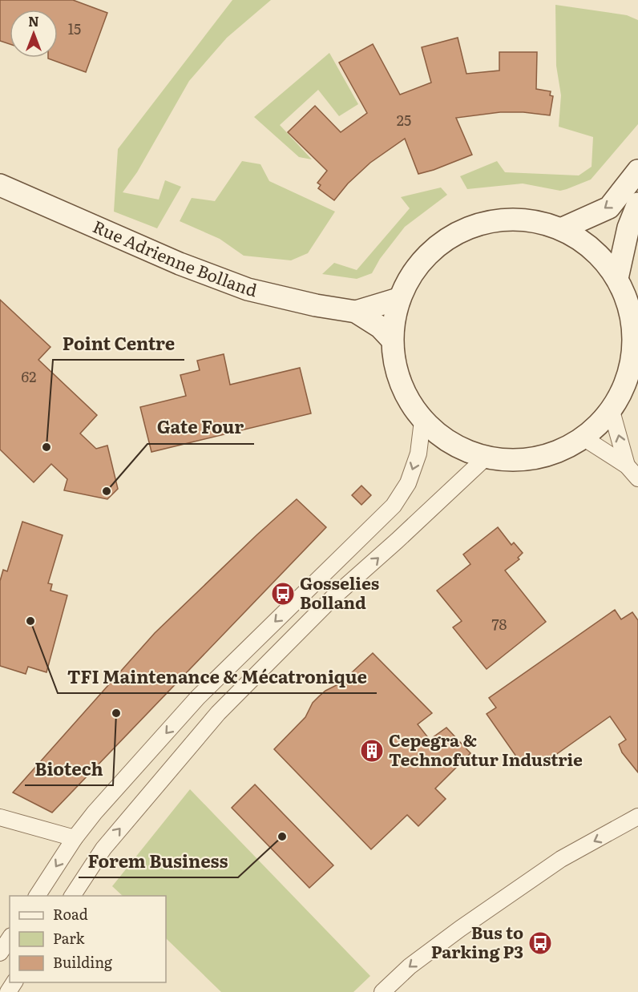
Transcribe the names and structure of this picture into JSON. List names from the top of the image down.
{
  "streets": {
    "street": ["Rue Adrienne Bolland"]
  },
  "places": {
    "other": [
      "Point Centre",
      "Gate Four",
      "TFI Maintenance & Mécatronique",
      "Biotech",
      "Forem Business"
    ],
    "bus stop": ["Gosselies Bolland", "Bus to Parking P3"],
    "building": ["Cepegra & Technofutur Industrie"]
  },
  "house_numbers": [
    "15",
    "25",
    "62",
    "78"
  ],
  "legend": ["Road", "Park", "Building"],
  "north": "top"
}
